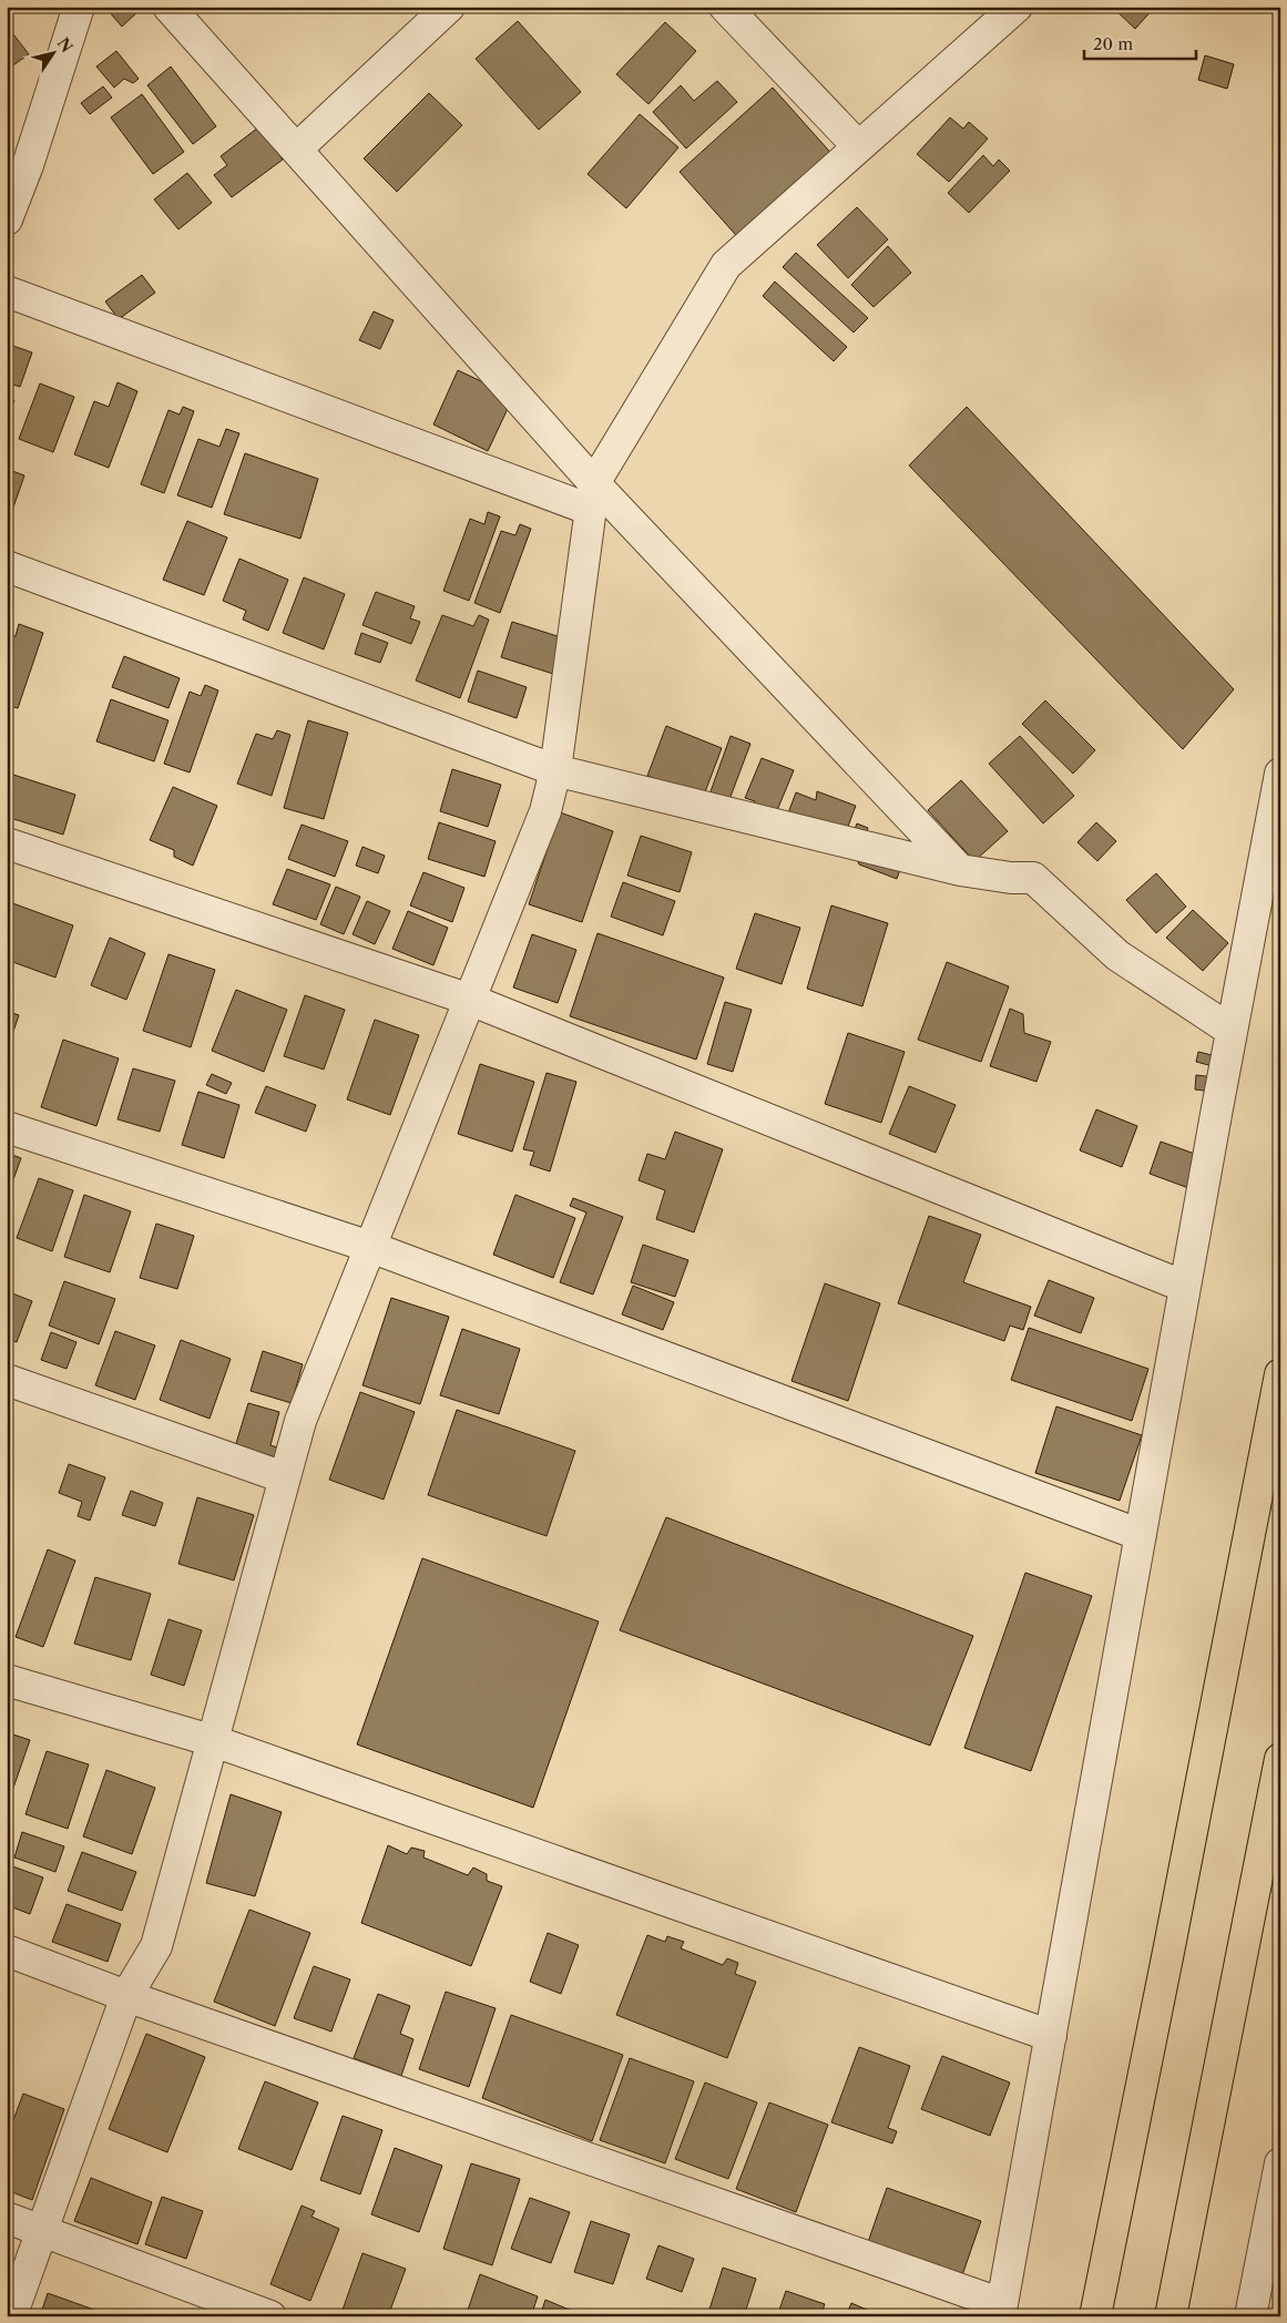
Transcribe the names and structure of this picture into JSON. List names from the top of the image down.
{
  "scale_bar": "20 m",
  "north": "top right"
}
